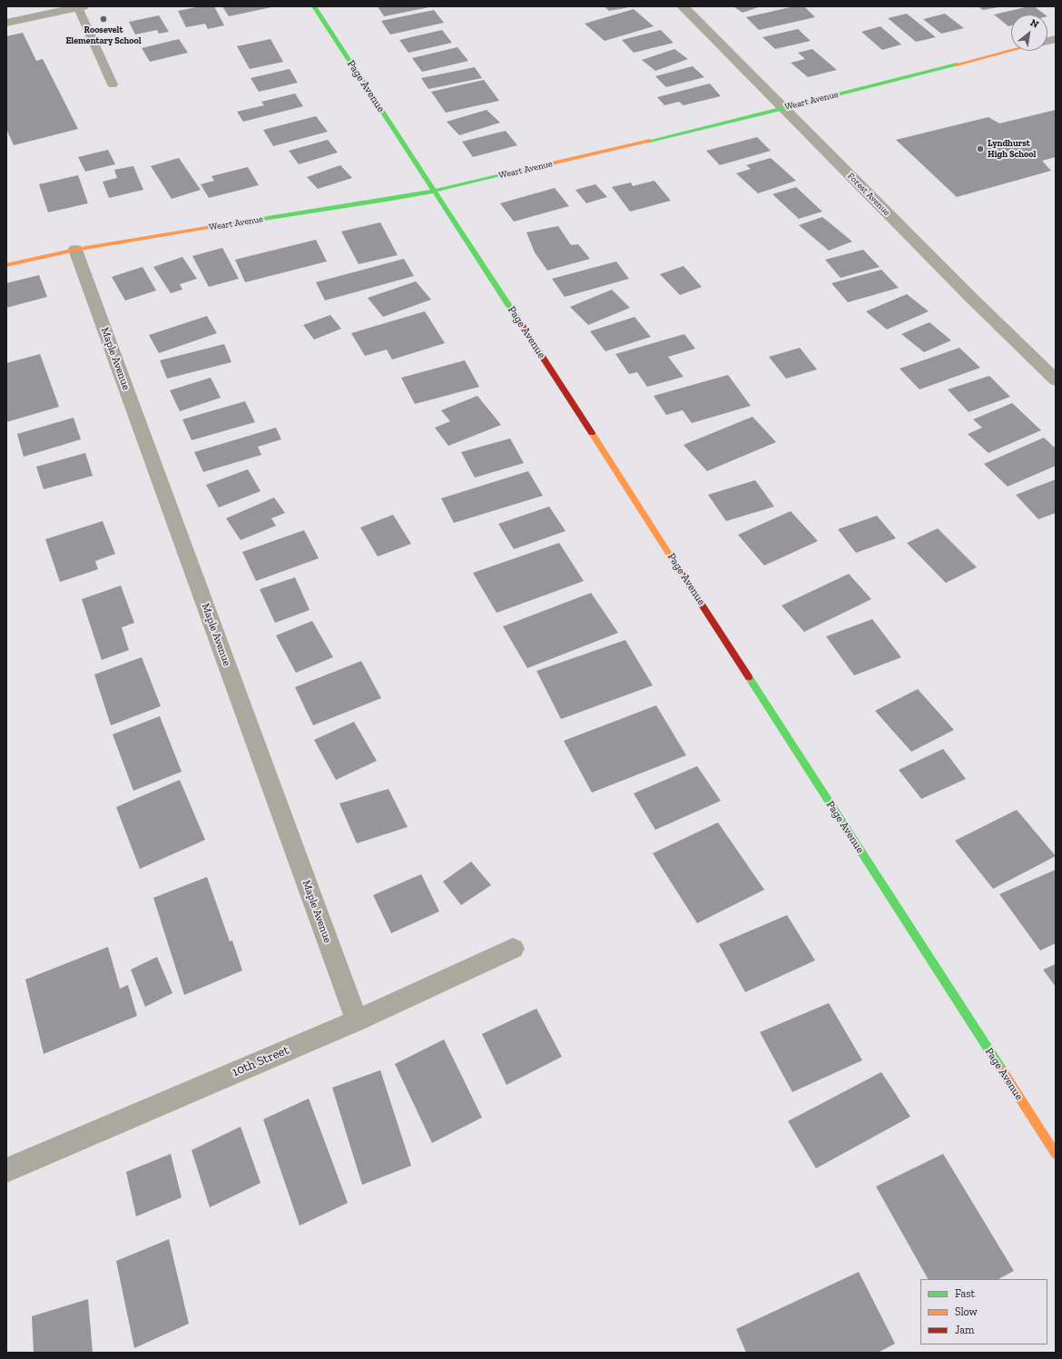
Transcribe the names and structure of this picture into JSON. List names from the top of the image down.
{
  "streets": {
    "street": [
      "Page Avenue",
      "Weart Avenue",
      "Forest Avenue",
      "Maple Avenue",
      "10th Street"
    ]
  },
  "crossings": [
    ["Page Avenue", "Weart Avenue"],
    ["Weart Avenue", "Forest Avenue"],
    ["Weart Avenue", "Maple Avenue"],
    ["Maple Avenue", "10th Street"]
  ],
  "places": ["Roosevelt Elementary School", "Lyndhurst High School"],
  "legend": ["Fast", "Slow", "Jam"],
  "north": "top right"
}
